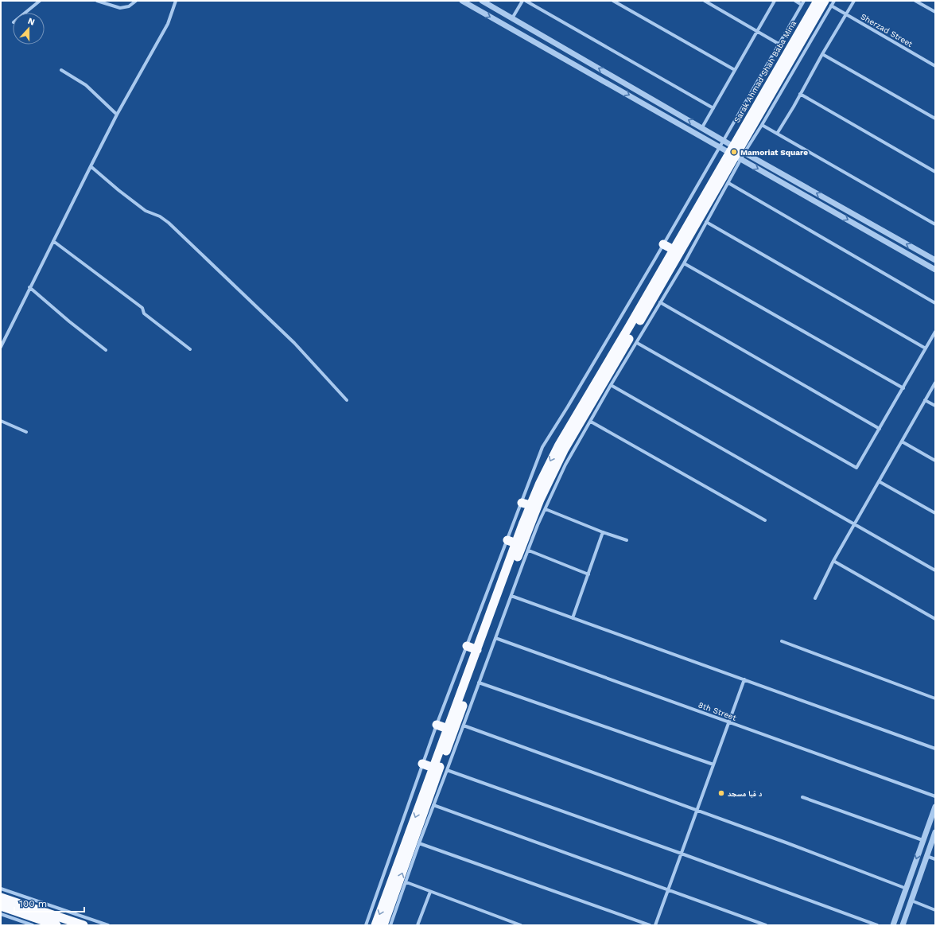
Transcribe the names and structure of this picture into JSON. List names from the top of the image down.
{
  "streets": {
    "highway": ["Sarak Ahmad Shah Baba Mina"],
    "street": ["Sherzad Street", "8th Street"]
  },
  "places": ["Mamoriat Square", "د قبا مسجد"],
  "scale_bar": "100 m",
  "north": "top"
}
